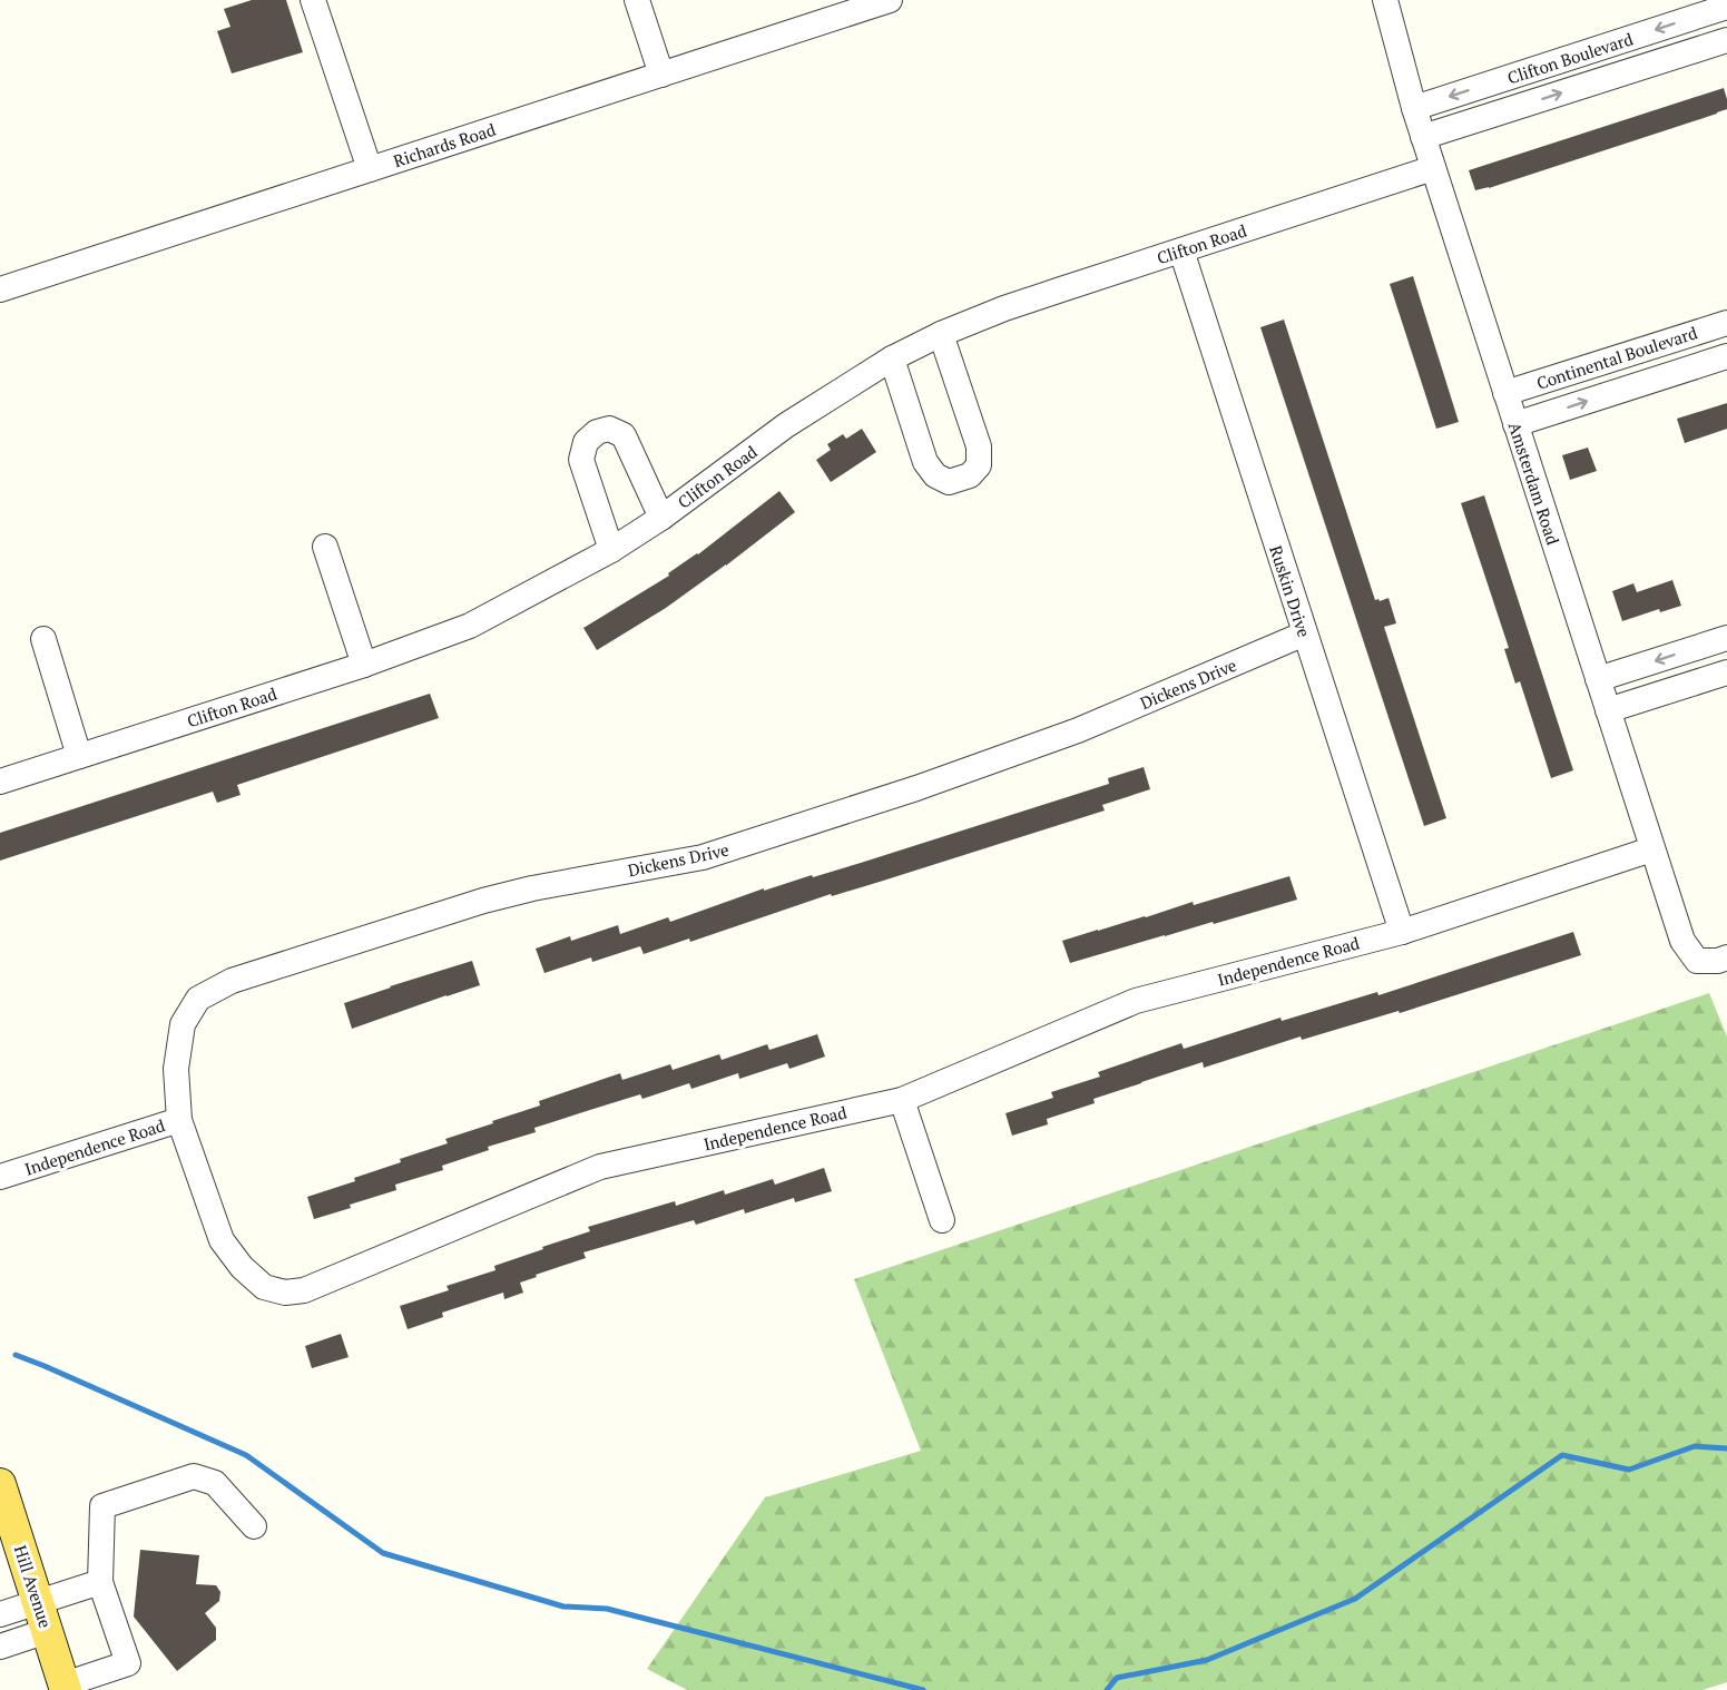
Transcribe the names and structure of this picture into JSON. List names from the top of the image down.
{
  "streets": {
    "main road": ["Hill Avenue"],
    "street": [
      "Clifton Boulevard",
      "Richards Road",
      "Clifton Road",
      "Continental Boulevard",
      "Amsterdam Road",
      "Ruskin Drive",
      "Dickens Drive",
      "Independence Road"
    ]
  },
  "crossings": [
    ["Clifton Boulevard", "Amsterdam Road"],
    ["Clifton Road", "Amsterdam Road"],
    ["Clifton Road", "Ruskin Drive"],
    ["Continental Boulevard", "Amsterdam Road"],
    ["Amsterdam Road", "Independence Road"],
    ["Ruskin Drive", "Dickens Drive"],
    ["Ruskin Drive", "Independence Road"],
    ["Dickens Drive", "Independence Road"]
  ]
}
